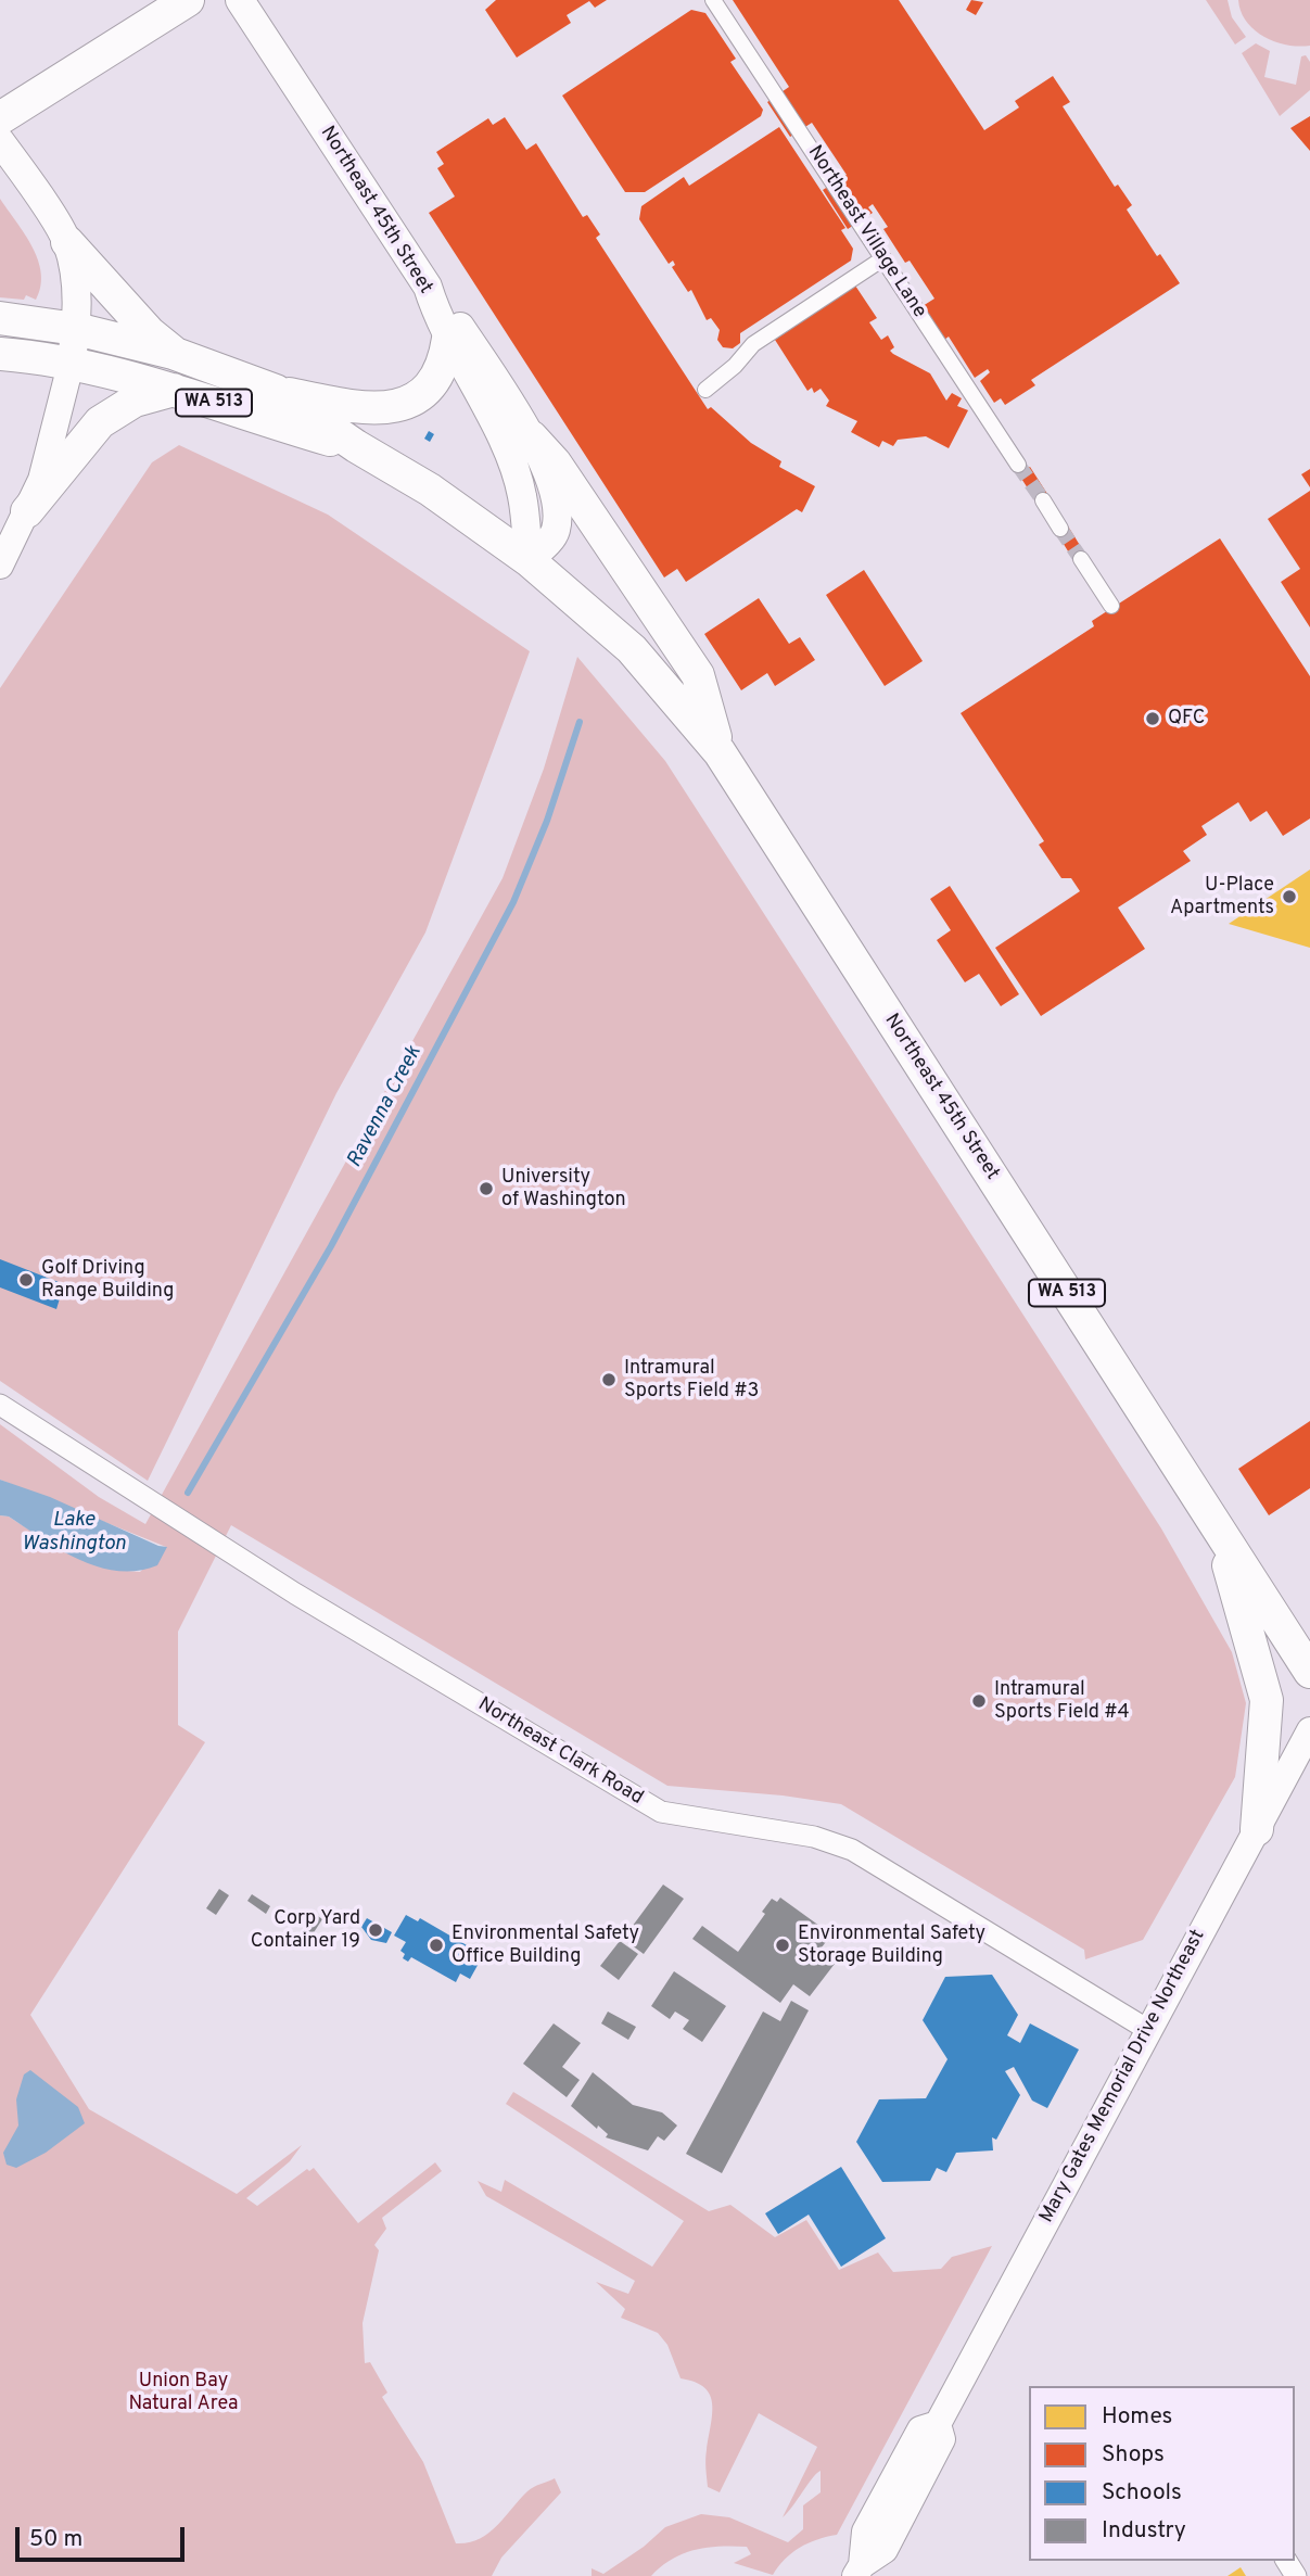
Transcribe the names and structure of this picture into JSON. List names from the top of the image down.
{
  "streets": {
    "main road": ["Northeast 45th Street", "WA 513"],
    "street": ["Northeast Village Lane", "Northeast Clark Road", "Mary Gates Memorial Drive Northeast"]
  },
  "crossings": [
    ["Northeast 45th Street", "WA 513"],
    ["Northeast Clark Road", "Mary Gates Memorial Drive Northeast"]
  ],
  "water": ["Ravenna Creek", "Lake Washington"],
  "parks": ["Union Bay Natural Area"],
  "places": [
    "QFC",
    "U-Place Apartments",
    "University of Washington",
    "Golf Driving Range Building",
    "Intramural Sports Field #3",
    "Intramural Sports Field #4",
    "Corp Yard Container 19",
    "Environmental Safety Office Building",
    "Environmental Safety Storage Building"
  ],
  "legend": [
    "Homes",
    "Shops",
    "Schools",
    "Industry"
  ],
  "scale_bar": "50 m"
}
